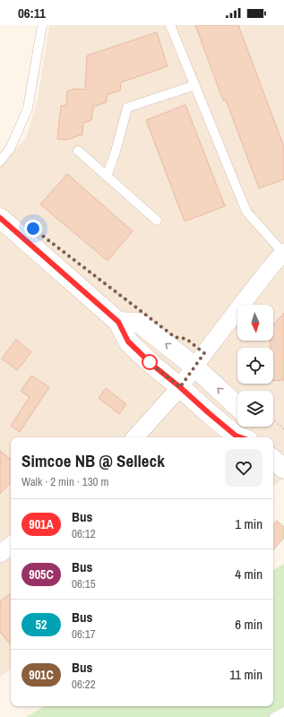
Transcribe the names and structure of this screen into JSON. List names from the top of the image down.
{
  "lines": ["bus line 901A"],
  "north": "bottom",
  "page": {
    "status": "06:11",
    "heading": ["Simcoe NB @ Selleck", "Walk · 2 min · 130 m"],
    "list": [
      {
        "mark": "901A",
        "name": "Bus",
        "note": "06:12",
        "value": "1 min"
      },
      {
        "mark": "905C",
        "name": "Bus",
        "note": "06:15",
        "value": "4 min"
      },
      {
        "mark": "52",
        "name": "Bus",
        "note": "06:17",
        "value": "6 min"
      },
      {
        "mark": "901C",
        "name": "Bus",
        "note": "06:22",
        "value": "11 min"
      }
    ]
  }
}
